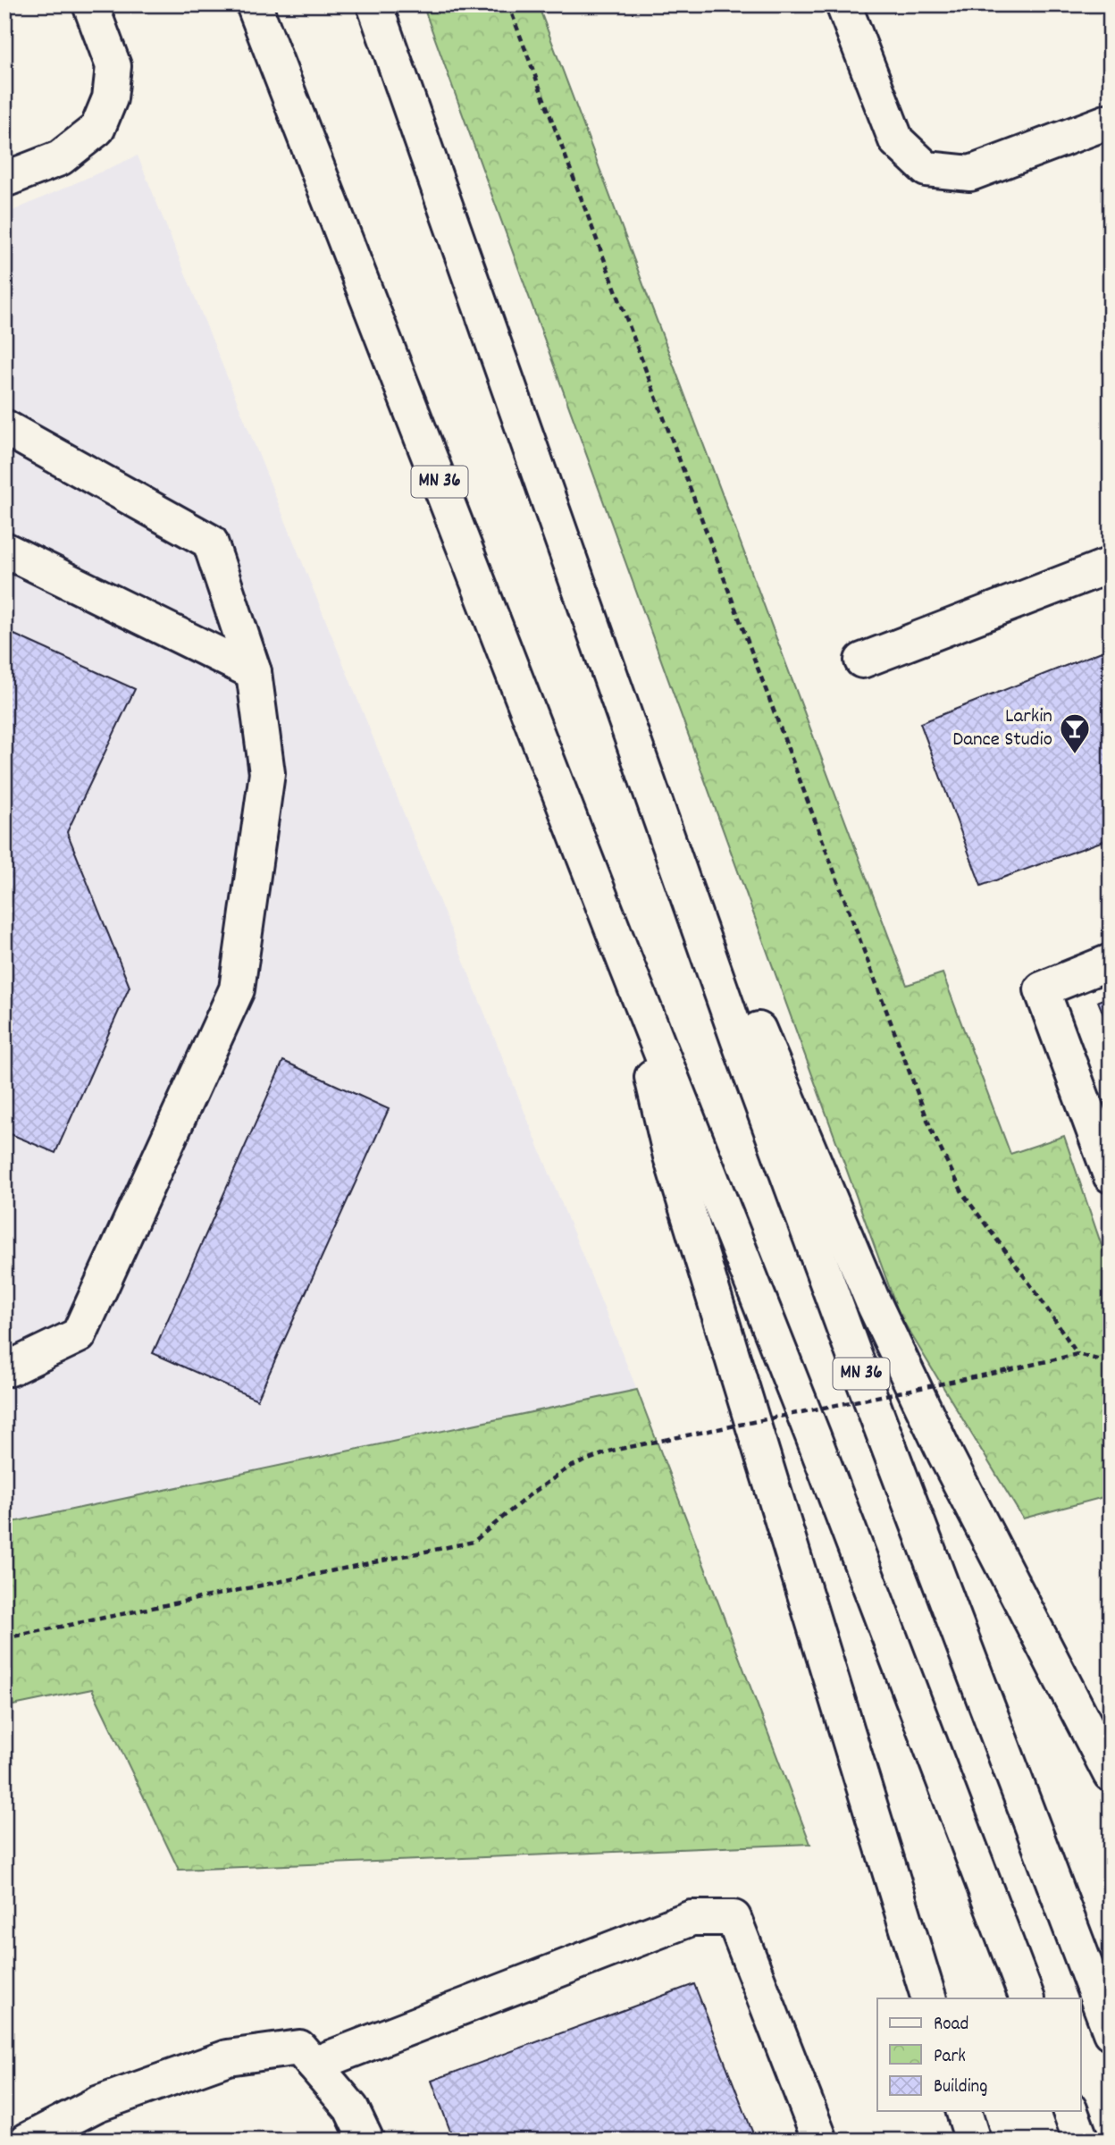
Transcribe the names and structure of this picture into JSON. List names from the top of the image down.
{
  "streets": {
    "main road": ["MN 36"]
  },
  "places": {
    "bar": ["Larkin Dance Studio"]
  },
  "legend": ["Road", "Park", "Building"]
}
